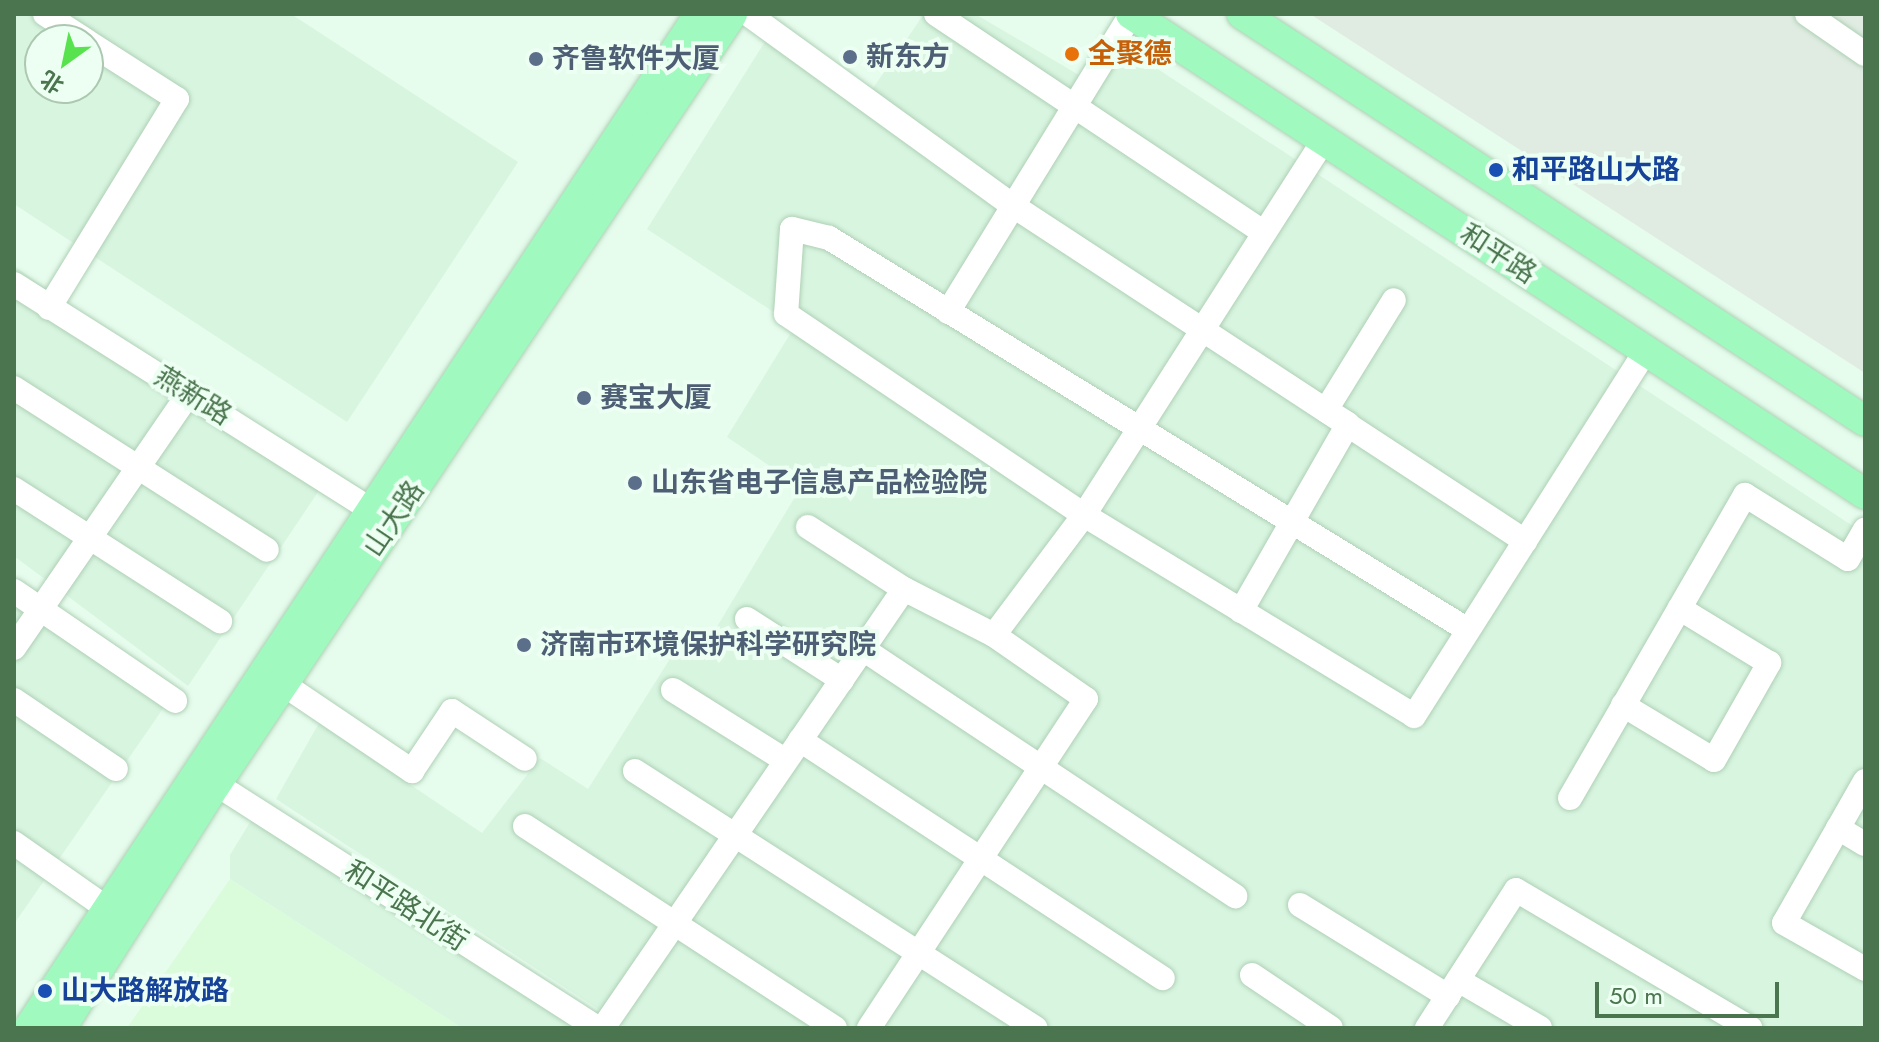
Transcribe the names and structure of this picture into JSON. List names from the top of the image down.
{
  "streets": {
    "main road": ["和平路", "山大路"],
    "street": ["燕新路", "和平路北街"]
  },
  "crossings": [
    ["燕新路", "山大路"],
    ["山大路", "和平路北街"]
  ],
  "places": [
    "全聚德",
    "新东方",
    "齐鲁软件大厦",
    "和平路山大路",
    "赛宝大厦",
    "山东省电子信息产品检验院",
    "济南市环境保护科学研究院",
    "山大路解放路"
  ],
  "scale_bar": "50 m",
  "north": "bottom left"
}
